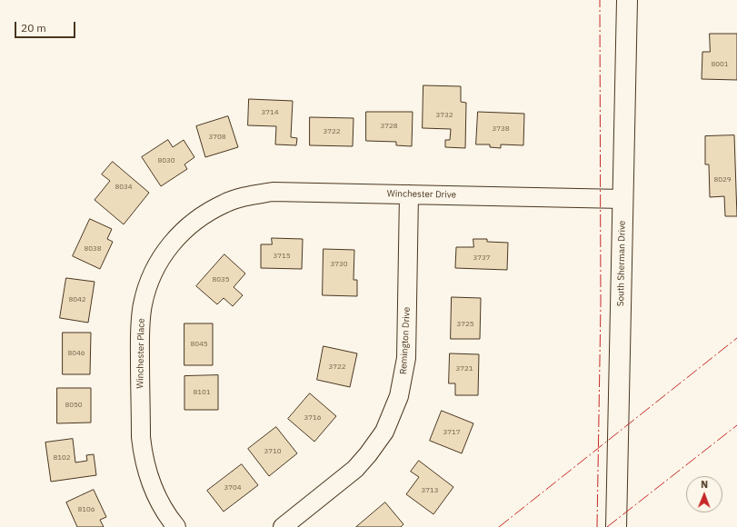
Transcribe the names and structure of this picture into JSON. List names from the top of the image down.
{
  "streets": {
    "street": [
      "Winchester Drive",
      "South Sherman Drive",
      "Remington Drive",
      "Winchester Place"
    ]
  },
  "crossings": [
    ["Winchester Drive", "South Sherman Drive"],
    ["Winchester Drive", "Remington Drive"],
    ["Winchester Drive", "Winchester Place"]
  ],
  "house_numbers": [
    "8001",
    "3714",
    "3732",
    "3728",
    "3738",
    "3722",
    "3708",
    "8030",
    "8029",
    "8034",
    "8038",
    "3715",
    "3737",
    "3730",
    "8035",
    "8042",
    "3725",
    "8045",
    "8046",
    "3722",
    "3721",
    "8101",
    "8050",
    "3716",
    "3717",
    "3710",
    "8102",
    "3704",
    "3713",
    "8106"
  ],
  "scale_bar": "20 m",
  "north": "top"
}
